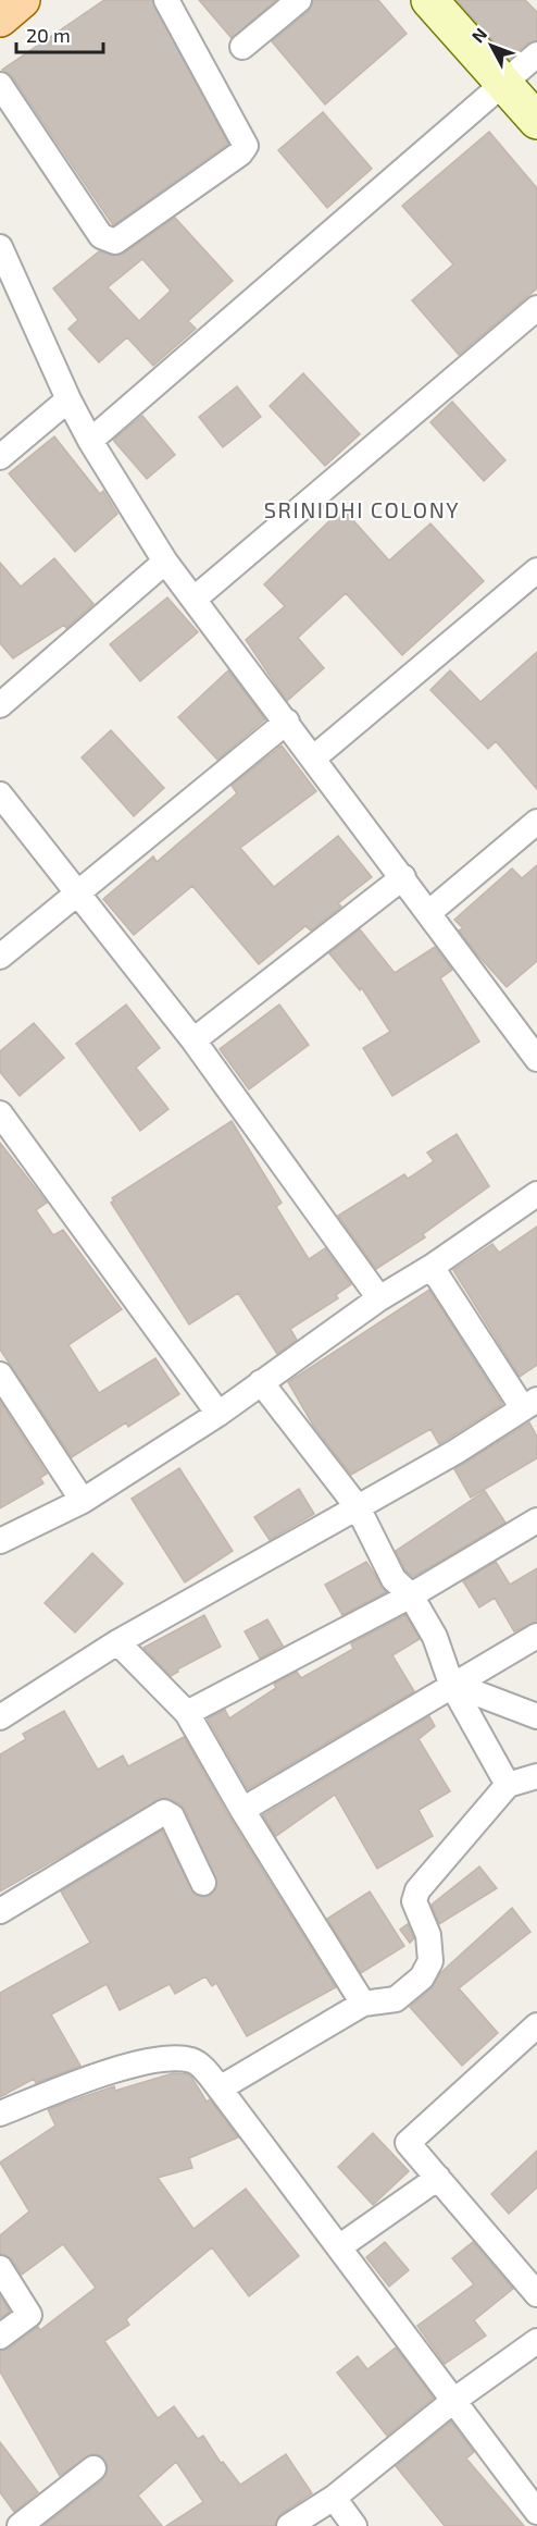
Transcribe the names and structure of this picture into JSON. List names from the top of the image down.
{
  "districts": ["SRINIDHI COLONY"],
  "scale_bar": "20 m",
  "north": "top left"
}
